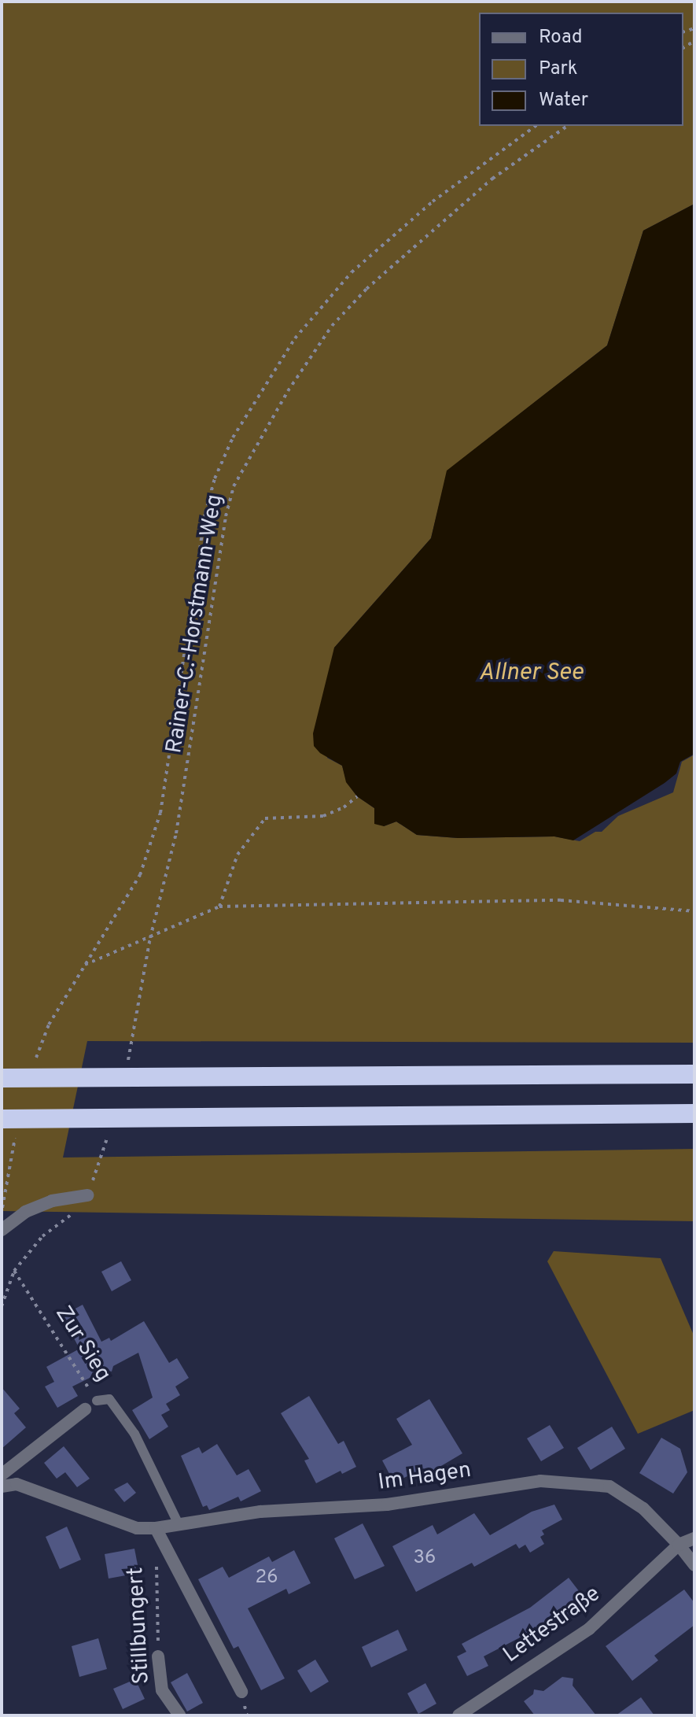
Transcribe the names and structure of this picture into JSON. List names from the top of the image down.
{
  "streets": {
    "street": ["Im Hagen", "Lettestraße", "Stillbungert"],
    "lane": ["Zur Sieg"],
    "path": ["Rainer-C.-Horstmann-Weg"]
  },
  "crossings": [
    ["Zur Sieg", "Im Hagen"],
    ["Im Hagen", "Lettestraße"]
  ],
  "water": ["Allner See"],
  "house_numbers": ["36", "26"],
  "legend": ["Road", "Park", "Water"]
}
